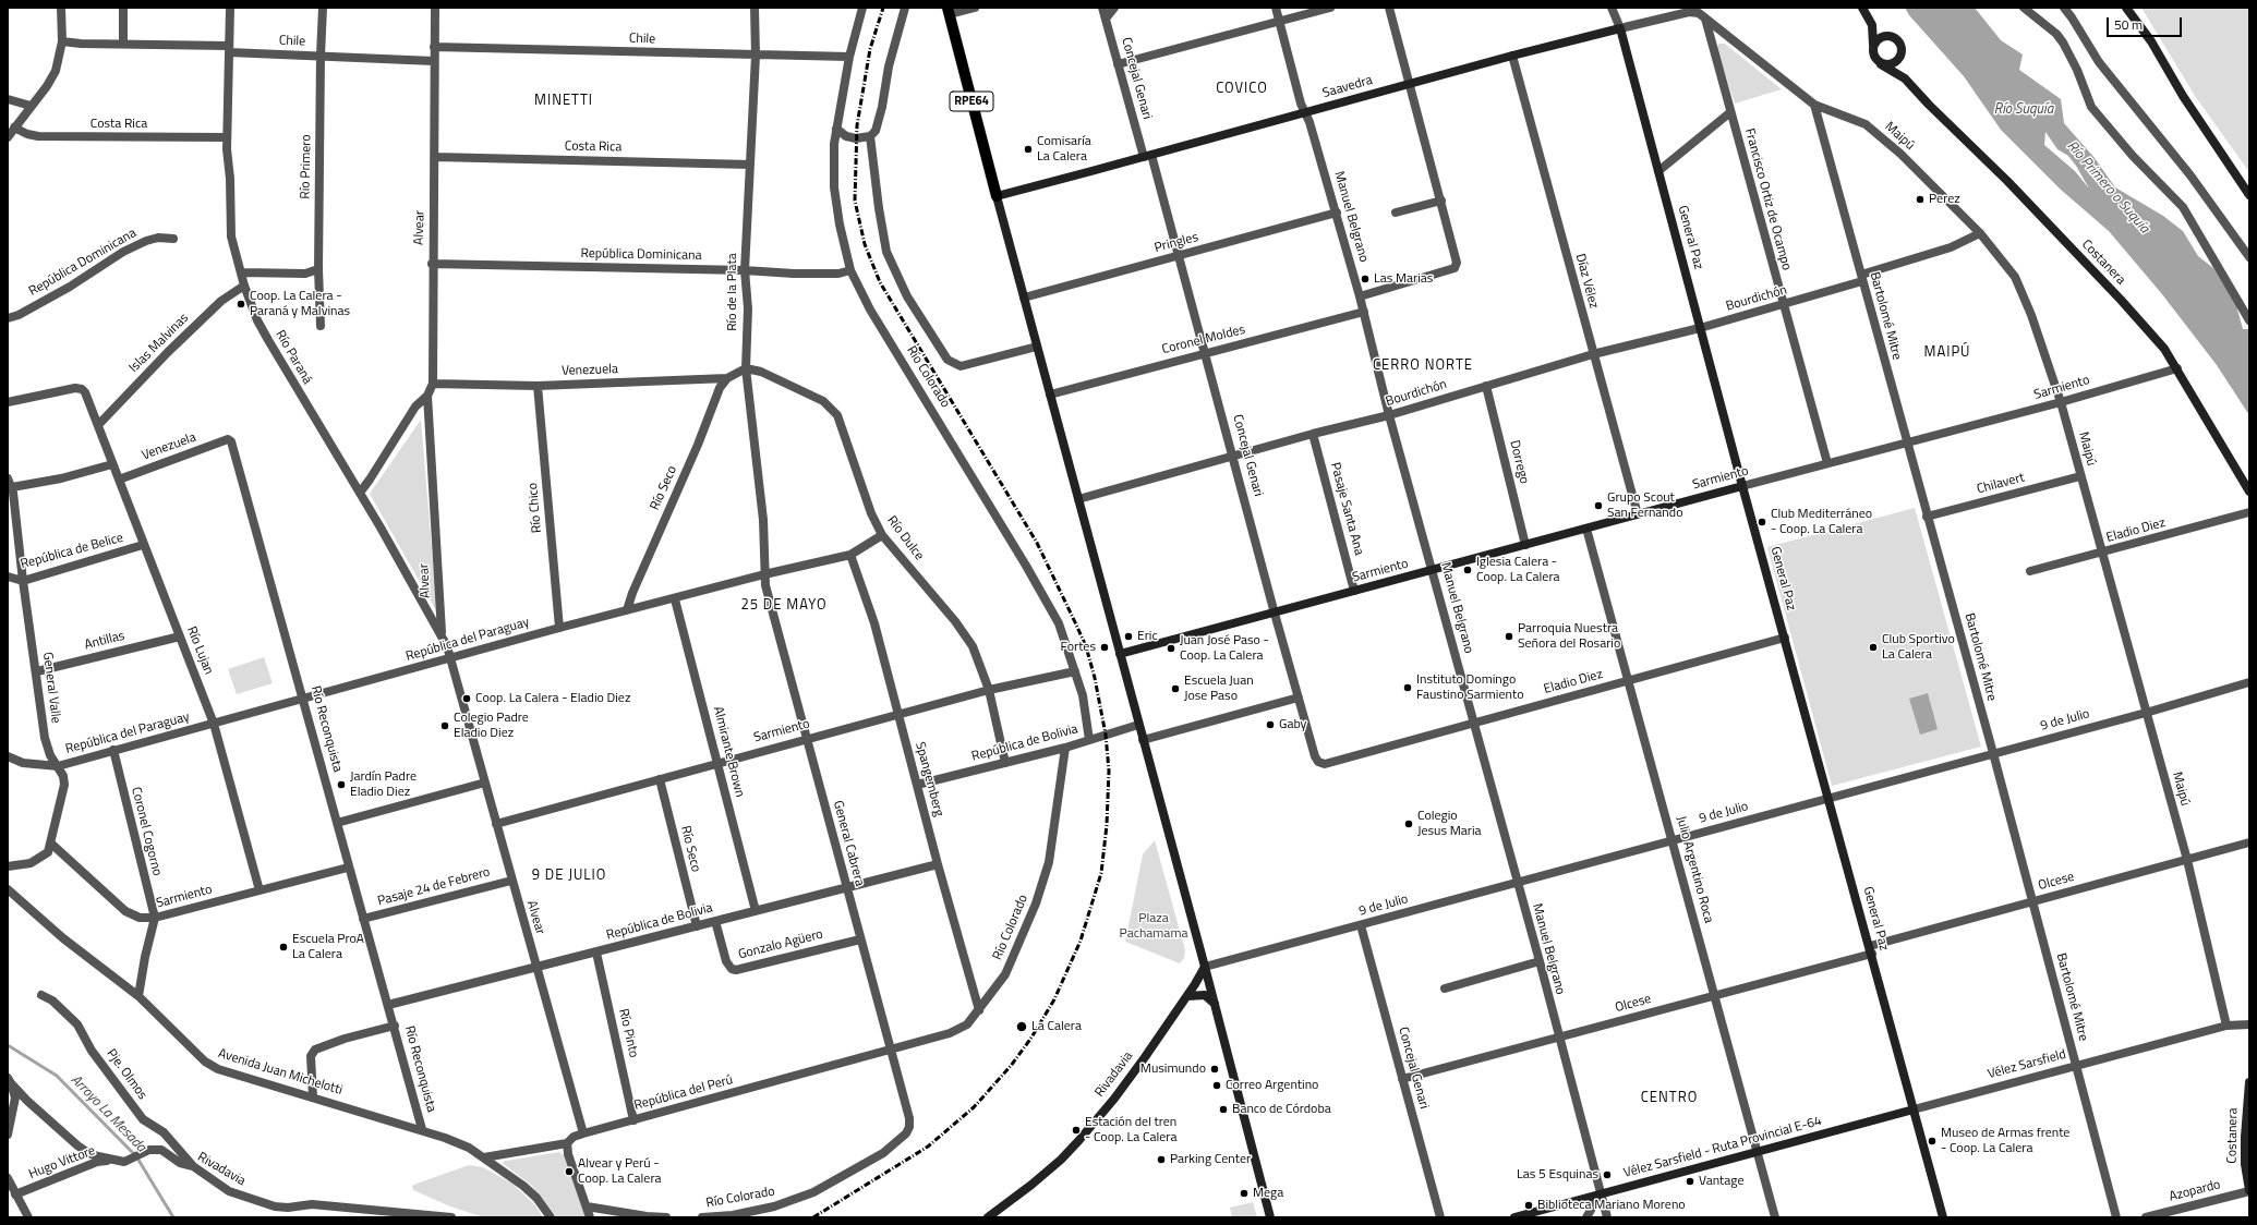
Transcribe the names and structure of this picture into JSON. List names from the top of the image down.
{
  "streets": {
    "main road": ["RPE64"],
    "street": [
      "Chile",
      "Concejal Genari",
      "Saavedra",
      "Costa Rica",
      "Maipú",
      "Río Primero",
      "Francisco Ortiz de Ocampo",
      "Manuel Belgrano",
      "Alvear",
      "General Paz",
      "Pringles",
      "República Dominicana",
      "Costanera",
      "Díaz Vélez",
      "Río de la Plata",
      "Bourdichón",
      "Bartolomé Mitre",
      "Coronel Moldes",
      "Islas Malvinas",
      "Río Paraná",
      "Venezuela",
      "Río Colorado",
      "Sarmiento",
      "Dorrego",
      "Chilavert",
      "Río Seco",
      "Río Chico",
      "Pasaje Santa Ana",
      "Eladio Diez",
      "Río Dulce",
      "República de Belice",
      "República del Paraguay",
      "Antillas",
      "Río Lujan",
      "General Valle",
      "9 de Julio",
      "Río Reconquista",
      "República de Bolivia",
      "Almirante Brown",
      "Spangemberg",
      "Coronel Cogorno",
      "General Cabrera",
      "Julio Argentino Roca",
      "Olcese",
      "Pasaje 24 de Febrero",
      "Gonzalo Agüero",
      "Río Pinto",
      "Vélez Sarsfield",
      "Avenida Juan Michelotti",
      "Pje. Olmos",
      "Rivadavia",
      "República del Perú",
      "Vélez Sarsfield - Ruta Provincial E-64",
      "Hugo Vittore",
      "Azopardo"
    ]
  },
  "crossings": [
    ["Chile", "Río Primero"],
    ["Chile", "Alvear"],
    ["Chile", "Río de la Plata"],
    ["Chile", "Río Paraná"],
    ["Chile", "Río Colorado"],
    ["Concejal Genari", "Saavedra"],
    ["Concejal Genari", "Pringles"],
    ["Concejal Genari", "Bourdichón"],
    ["Concejal Genari", "Coronel Moldes"],
    ["Concejal Genari", "Sarmiento"],
    ["Concejal Genari", "Eladio Diez"],
    ["Concejal Genari", "9 de Julio"],
    ["Concejal Genari", "Olcese"],
    ["Saavedra", "RPE64"],
    ["Saavedra", "Maipú"],
    ["Saavedra", "Francisco Ortiz de Ocampo"],
    ["Saavedra", "Manuel Belgrano"],
    ["Saavedra", "General Paz"],
    ["Saavedra", "Díaz Vélez"],
    ["RPE64", "Pringles"],
    ["RPE64", "Bourdichón"],
    ["RPE64", "Coronel Moldes"],
    ["RPE64", "Sarmiento"],
    ["RPE64", "9 de Julio"],
    ["RPE64", "República de Bolivia"],
    ["RPE64", "Rivadavia"],
    ["Costa Rica", "Alvear"],
    ["Costa Rica", "Río de la Plata"],
    ["Costa Rica", "Río Paraná"],
    ["Maipú", "Francisco Ortiz de Ocampo"],
    ["Maipú", "Bourdichón"],
    ["Maipú", "Bartolomé Mitre"],
    ["Maipú", "Sarmiento"],
    ["Maipú", "Chilavert"],
    ["Maipú", "Eladio Diez"],
    ["Maipú", "9 de Julio"],
    ["Maipú", "Olcese"],
    ["Maipú", "Vélez Sarsfield"],
    ["Francisco Ortiz de Ocampo", "Bourdichón"],
    ["Francisco Ortiz de Ocampo", "Sarmiento"],
    ["Manuel Belgrano", "Pringles"],
    ["Manuel Belgrano", "Bourdichón"],
    ["Manuel Belgrano", "Coronel Moldes"],
    ["Manuel Belgrano", "Sarmiento"],
    ["Manuel Belgrano", "Eladio Diez"],
    ["Manuel Belgrano", "9 de Julio"],
    ["Manuel Belgrano", "Olcese"],
    ["Manuel Belgrano", "Vélez Sarsfield - Ruta Provincial E-64"],
    ["Alvear", "República Dominicana"],
    ["Alvear", "Río Paraná"],
    ["Alvear", "Venezuela"],
    ["Alvear", "Sarmiento"],
    ["Alvear", "República del Paraguay"],
    ["Alvear", "República de Bolivia"],
    ["Alvear", "Pasaje 24 de Febrero"],
    ["Alvear", "República del Perú"],
    ["General Paz", "Bourdichón"],
    ["General Paz", "Sarmiento"],
    ["General Paz", "Eladio Diez"],
    ["General Paz", "9 de Julio"],
    ["General Paz", "Olcese"],
    ["General Paz", "Vélez Sarsfield"],
    ["General Paz", "Vélez Sarsfield - Ruta Provincial E-64"],
    ["República Dominicana", "Río de la Plata"],
    ["República Dominicana", "Río Colorado"],
    ["Costanera", "Sarmiento"],
    ["Costanera", "Azopardo"],
    ["Díaz Vélez", "Bourdichón"],
    ["Díaz Vélez", "Sarmiento"],
    ["Río de la Plata", "Venezuela"],
    ["Río de la Plata", "Río Dulce"],
    ["Río de la Plata", "República del Paraguay"],
    ["Río de la Plata", "General Cabrera"],
    ["Bourdichón", "Bartolomé Mitre"],
    ["Bourdichón", "Dorrego"],
    ["Bourdichón", "Pasaje Santa Ana"],
    ["Bartolomé Mitre", "Sarmiento"],
    ["Bartolomé Mitre", "Chilavert"],
    ["Bartolomé Mitre", "9 de Julio"],
    ["Bartolomé Mitre", "Olcese"],
    ["Bartolomé Mitre", "Vélez Sarsfield"],
    ["Islas Malvinas", "Río Paraná"],
    ["Islas Malvinas", "Río Lujan"],
    ["Venezuela", "Río Seco"],
    ["Venezuela", "Río Chico"],
    ["Venezuela", "Río Dulce"],
    ["Venezuela", "Río Lujan"],
    ["Venezuela", "Río Reconquista"],
    ["Río Colorado", "Sarmiento"],
    ["Río Colorado", "República de Bolivia"],
    ["Río Colorado", "Spangemberg"],
    ["Río Colorado", "General Cabrera"],
    ["Río Colorado", "República del Perú"],
    ["Sarmiento", "Dorrego"],
    ["Sarmiento", "Río Seco"],
    ["Sarmiento", "Pasaje Santa Ana"],
    ["Sarmiento", "Río Dulce"],
    ["Sarmiento", "Río Lujan"],
    ["Sarmiento", "General Valle"],
    ["Sarmiento", "Río Reconquista"],
    ["Sarmiento", "Almirante Brown"],
    ["Sarmiento", "Spangemberg"],
    ["Sarmiento", "Coronel Cogorno"],
    ["Sarmiento", "General Cabrera"],
    ["Sarmiento", "Julio Argentino Roca"],
    ["Río Seco", "República del Paraguay"],
    ["Río Seco", "República de Bolivia"],
    ["Río Chico", "República del Paraguay"],
    ["Eladio Diez", "Julio Argentino Roca"],
    ["Río Dulce", "República del Paraguay"],
    ["Río Dulce", "República de Bolivia"],
    ["República de Belice", "Río Lujan"],
    ["República de Belice", "General Valle"],
    ["República del Paraguay", "Río Lujan"],
    ["República del Paraguay", "General Valle"],
    ["República del Paraguay", "Río Reconquista"],
    ["República del Paraguay", "Almirante Brown"],
    ["República del Paraguay", "Spangemberg"],
    ["República del Paraguay", "Coronel Cogorno"],
    ["República del Paraguay", "General Cabrera"],
    ["Antillas", "Río Lujan"],
    ["Antillas", "General Valle"],
    ["9 de Julio", "Julio Argentino Roca"],
    ["9 de Julio", "Rivadavia"],
    ["Río Reconquista", "República de Bolivia"],
    ["Río Reconquista", "Pasaje 24 de Febrero"],
    ["Río Reconquista", "Avenida Juan Michelotti"],
    ["República de Bolivia", "Almirante Brown"],
    ["República de Bolivia", "Spangemberg"],
    ["República de Bolivia", "General Cabrera"],
    ["República de Bolivia", "Gonzalo Agüero"],
    ["República de Bolivia", "Río Pinto"],
    ["Coronel Cogorno", "Avenida Juan Michelotti"],
    ["General Cabrera", "Gonzalo Agüero"],
    ["General Cabrera", "República del Perú"],
    ["Julio Argentino Roca", "Olcese"],
    ["Julio Argentino Roca", "Vélez Sarsfield - Ruta Provincial E-64"],
    ["Río Pinto", "República del Perú"],
    ["Vélez Sarsfield", "Vélez Sarsfield - Ruta Provincial E-64"],
    ["Avenida Juan Michelotti", "República del Perú"],
    ["Pje. Olmos", "Rivadavia"],
    ["Rivadavia", "Hugo Vittore"]
  ],
  "districts": [
    "COVICO",
    "MINETTI",
    "MAIPÚ",
    "CERRO NORTE",
    "25 DE MAYO",
    "9 DE JULIO",
    "CENTRO"
  ],
  "water": ["Río Suquía", "Río Primero o Suquía", "Arroyo La Mesada"],
  "parks": ["Plaza Pachamama"],
  "places": [
    "Comisaría La Calera",
    "Perez",
    "Las Marias",
    "Coop. La Calera - Paraná y Malvinas",
    "Grupo Scout San Fernando",
    "Club Mediterráneo - Coop. La Calera",
    "Iglesia Calera - Coop. La Calera",
    "Eric",
    "Parroquia Nuestra Señora del Rosario",
    "Fortes",
    "Club Sportivo La Calera",
    "Juan José Paso - Coop. La Calera",
    "Instituto Domingo Faustino Sarmiento",
    "Escuela Juan Jose Paso",
    "Coop. La Calera - Eladio Diez",
    "Gaby",
    "Colegio Padre Eladio Diez",
    "Jardín Padre Eladio Diez",
    "Colegio Jesus Maria",
    "Escuela ProA La Calera",
    "La Calera",
    "Musimundo",
    "Correo Argentino",
    "Banco de Córdoba",
    "Estación del tren - Coop. La Calera",
    "Museo de Armas frente - Coop. La Calera",
    "Parking Center",
    "Alvear y Perú - Coop. La Calera",
    "Las 5 Esquinas",
    "Vantage",
    "Mega",
    "Biblioteca Mariano Moreno"
  ],
  "scale_bar": "50 m"
}
